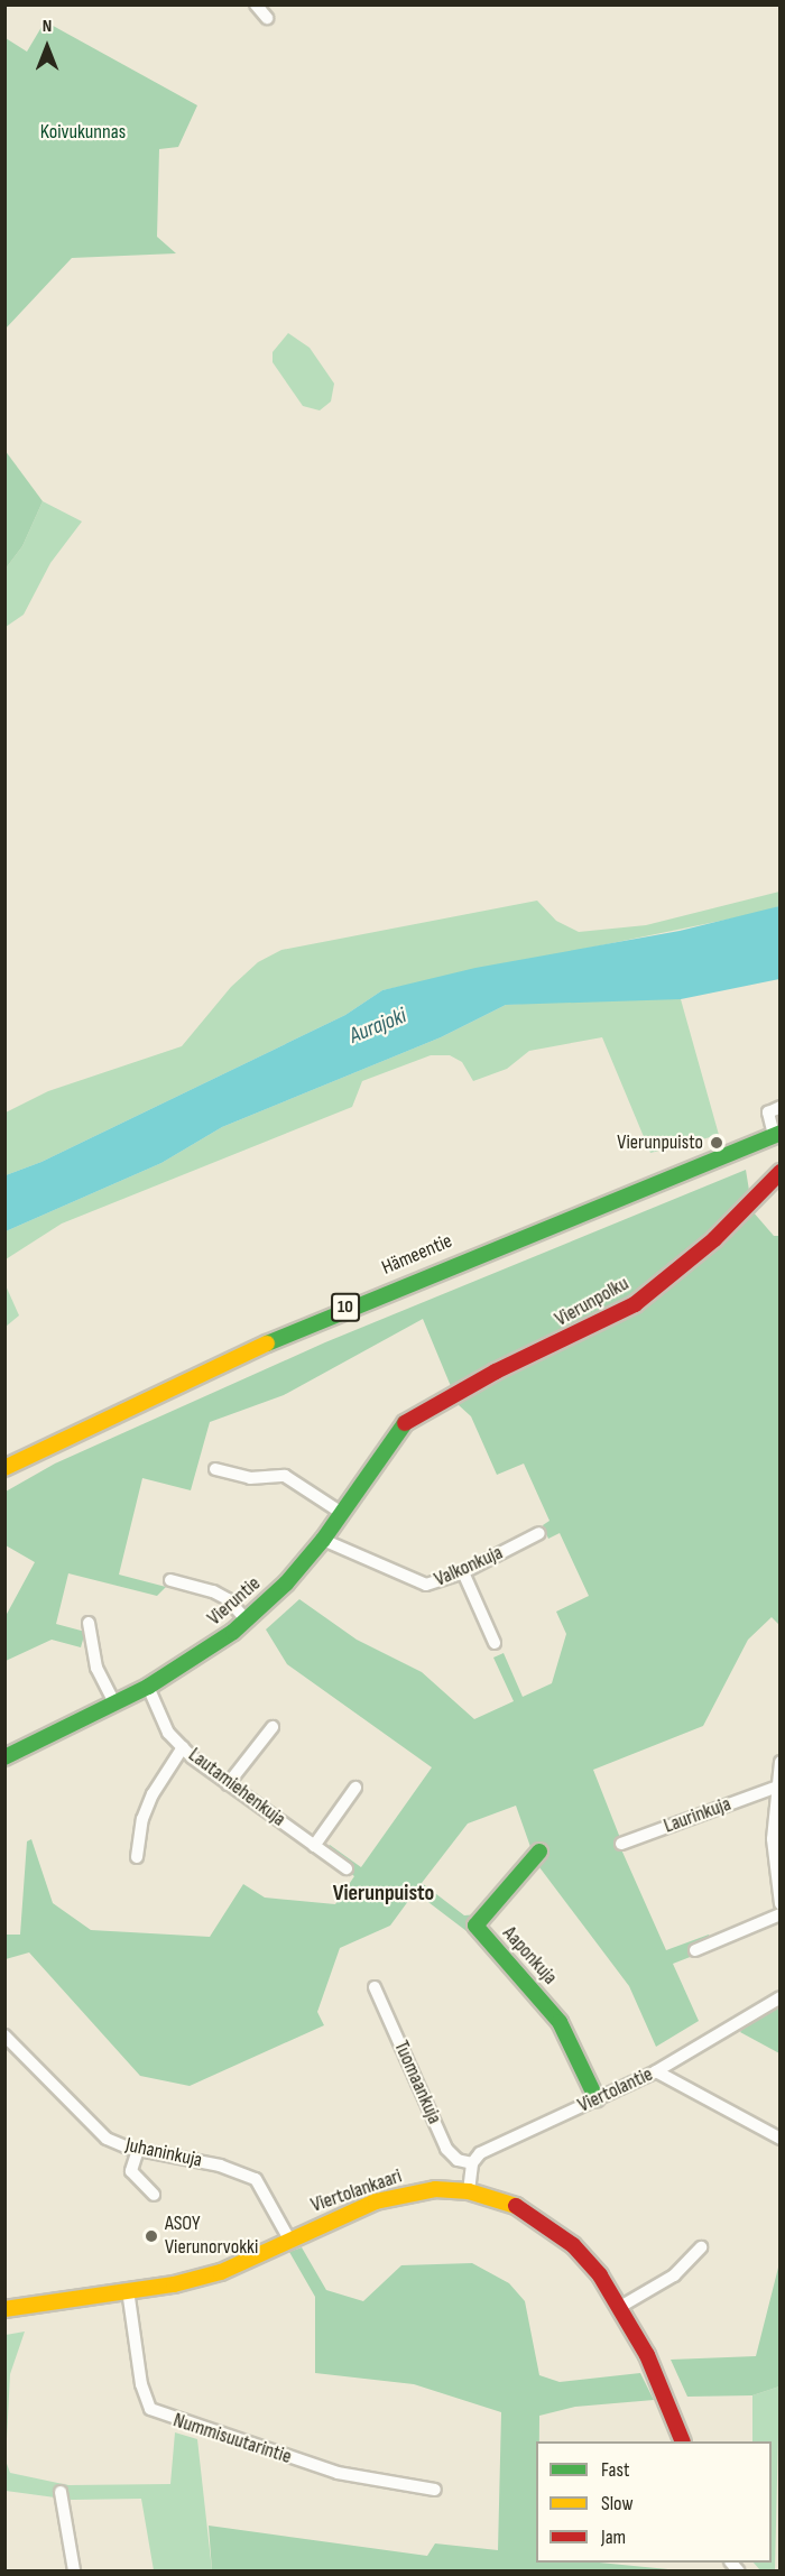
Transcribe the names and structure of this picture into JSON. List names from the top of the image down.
{
  "streets": {
    "main road": [
      "Hämeentie",
      "Vierunpolku",
      "10",
      "Vieruntie",
      "Aaponkuja",
      "Viertolankaari"
    ],
    "street": [
      "Valkonkuja",
      "Lautamiehenkuja",
      "Laurinkuja",
      "Tuomaankuja",
      "Viertolantie",
      "Juhaninkuja",
      "Nummisuutarintie"
    ]
  },
  "crossings": [
    ["Vierunpolku", "Vieruntie"],
    ["Valkonkuja", "Vieruntie"],
    ["Vieruntie", "Lautamiehenkuja"],
    ["Aaponkuja", "Viertolantie"],
    ["Tuomaankuja", "Viertolantie"],
    ["Juhaninkuja", "Viertolankaari"],
    ["Viertolankaari", "Nummisuutarintie"]
  ],
  "districts": ["Vierunpuisto"],
  "water": ["Aurajoki"],
  "parks": ["Koivukunnas"],
  "places": ["Vierunpuisto", "ASOY Vierunorvokki"],
  "legend": ["Fast", "Slow", "Jam"],
  "north": "top"
}
